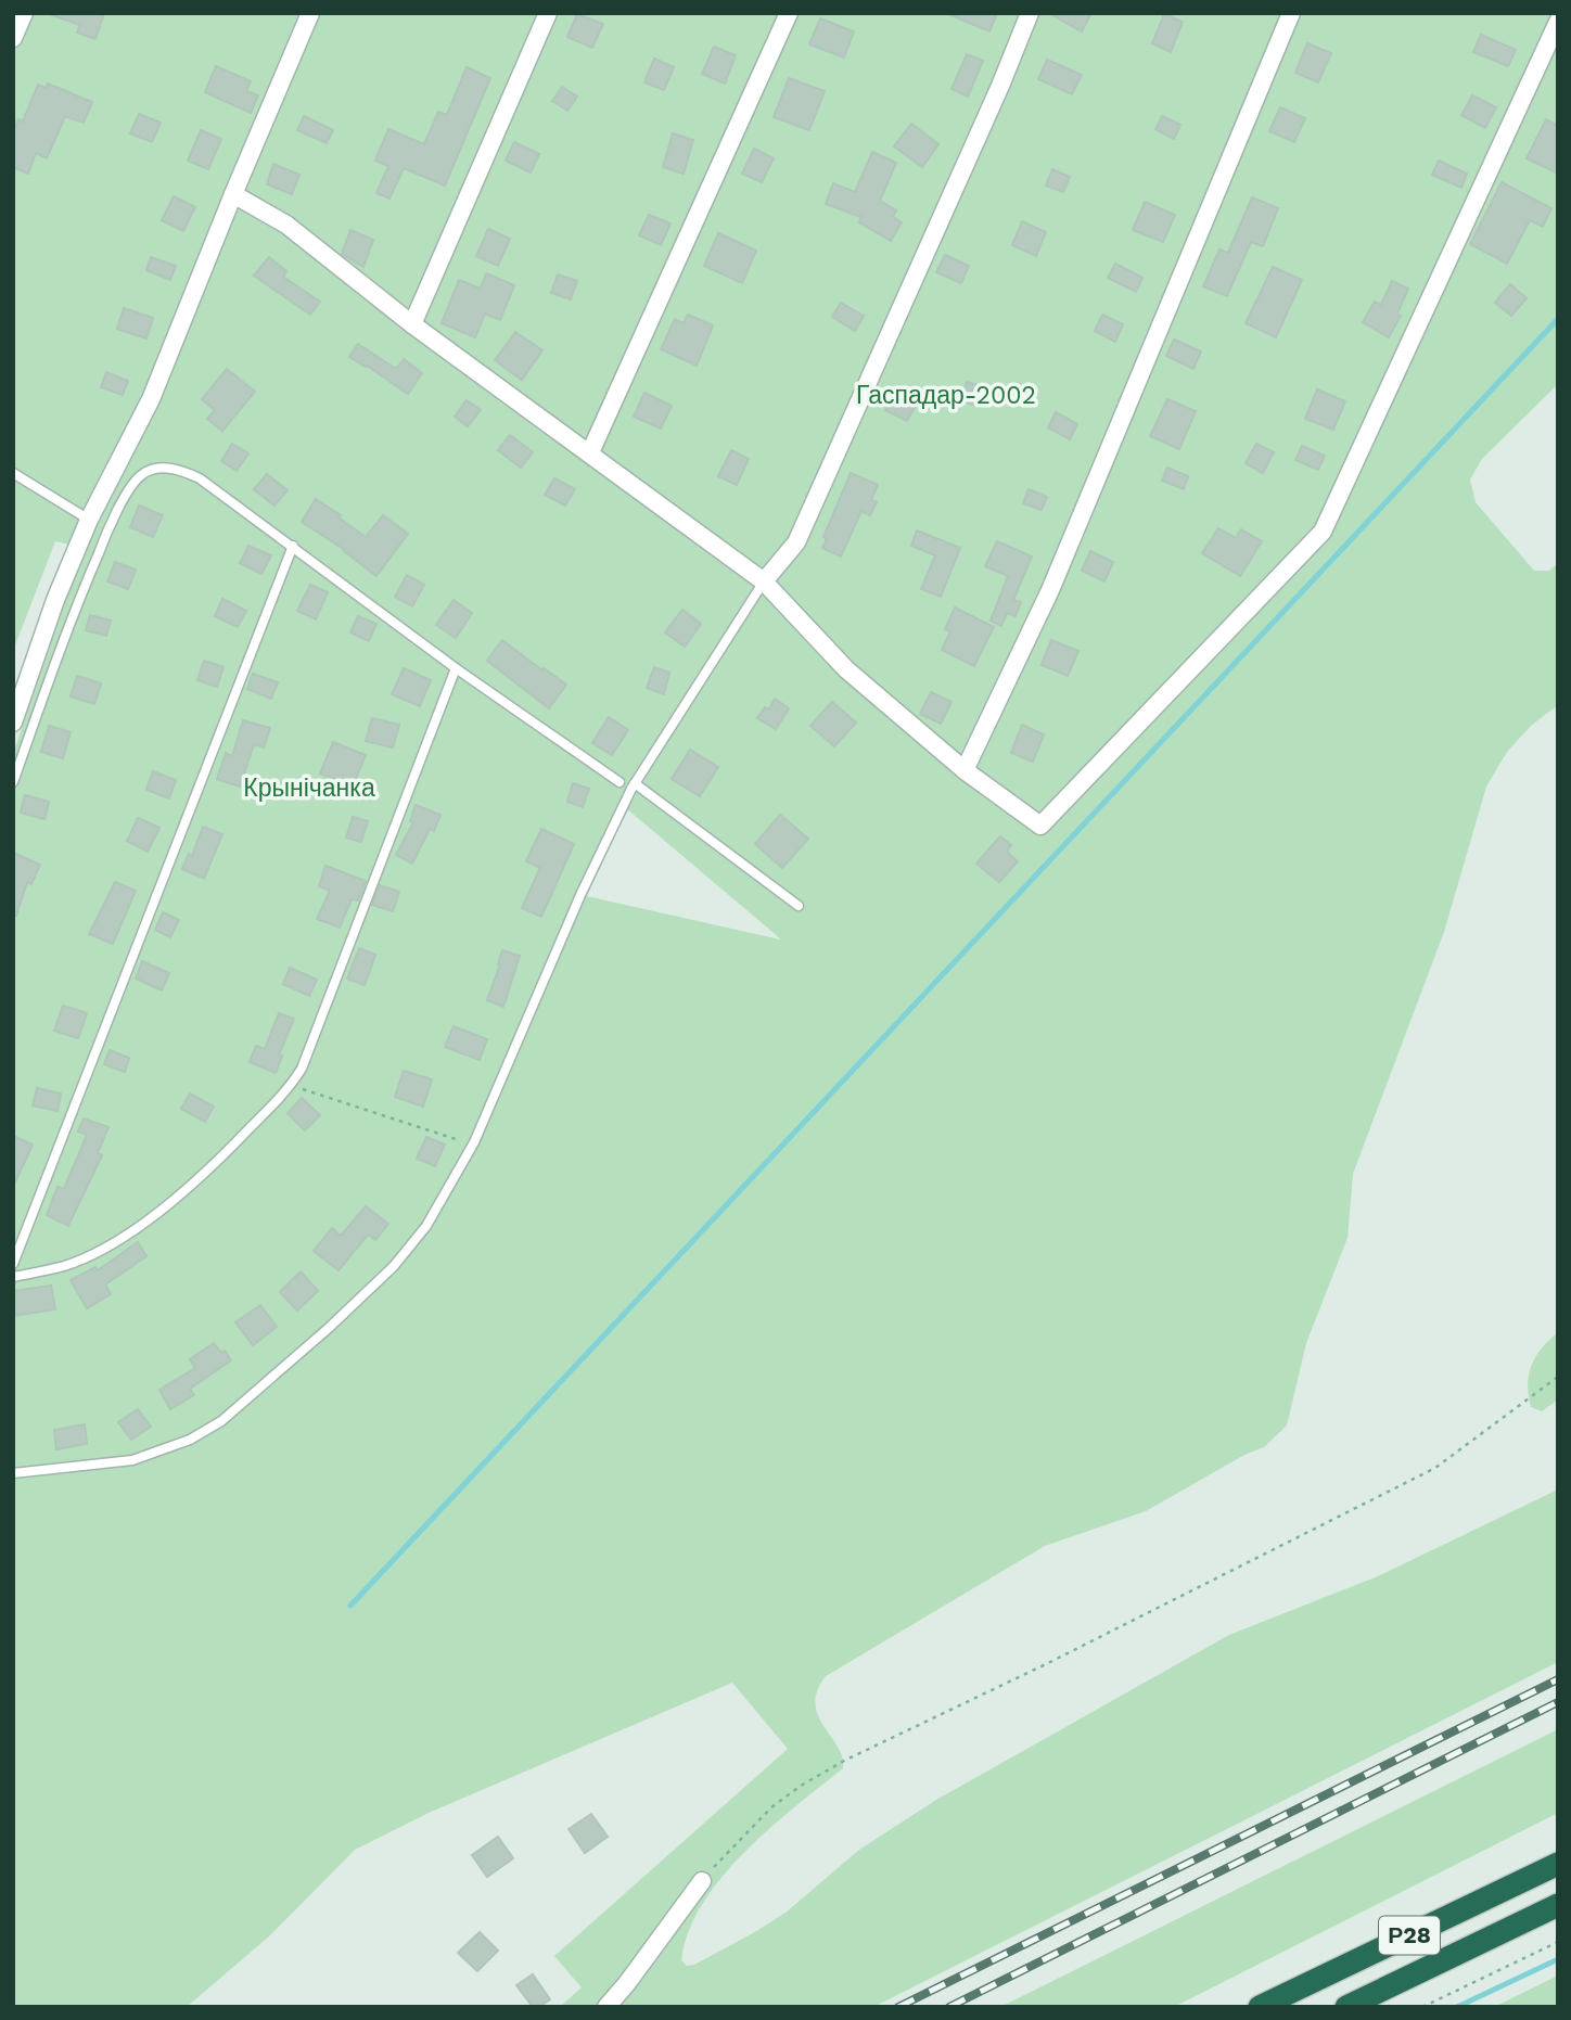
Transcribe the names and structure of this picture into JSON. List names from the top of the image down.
{
  "streets": {
    "highway": ["Р28"]
  },
  "parks": ["Гаспадар-2002", "Крынічанка"]
}
